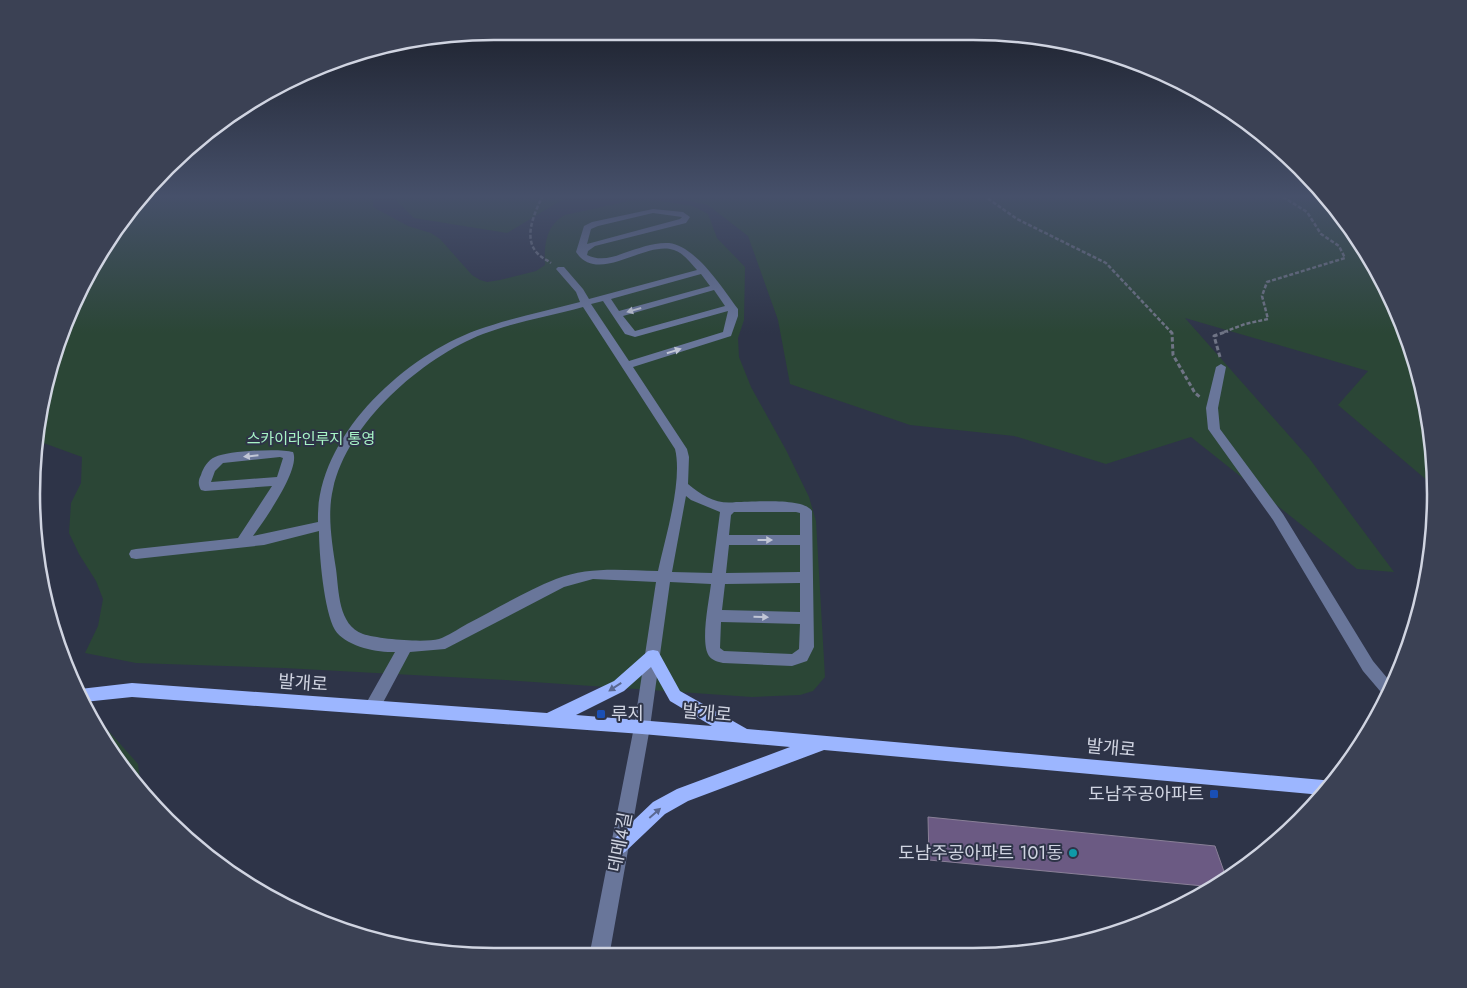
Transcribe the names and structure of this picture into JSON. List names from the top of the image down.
{
  "streets": {
    "main road": ["발개로"],
    "street": ["데메4길"]
  },
  "crossings": [
    ["발개로", "데메4길"]
  ],
  "parks": ["스카이라인루지 통영"],
  "places": {
    "transit": ["루지", "도남주공아파트"],
    "other": ["도남주공아파트 101동"]
  }
}
